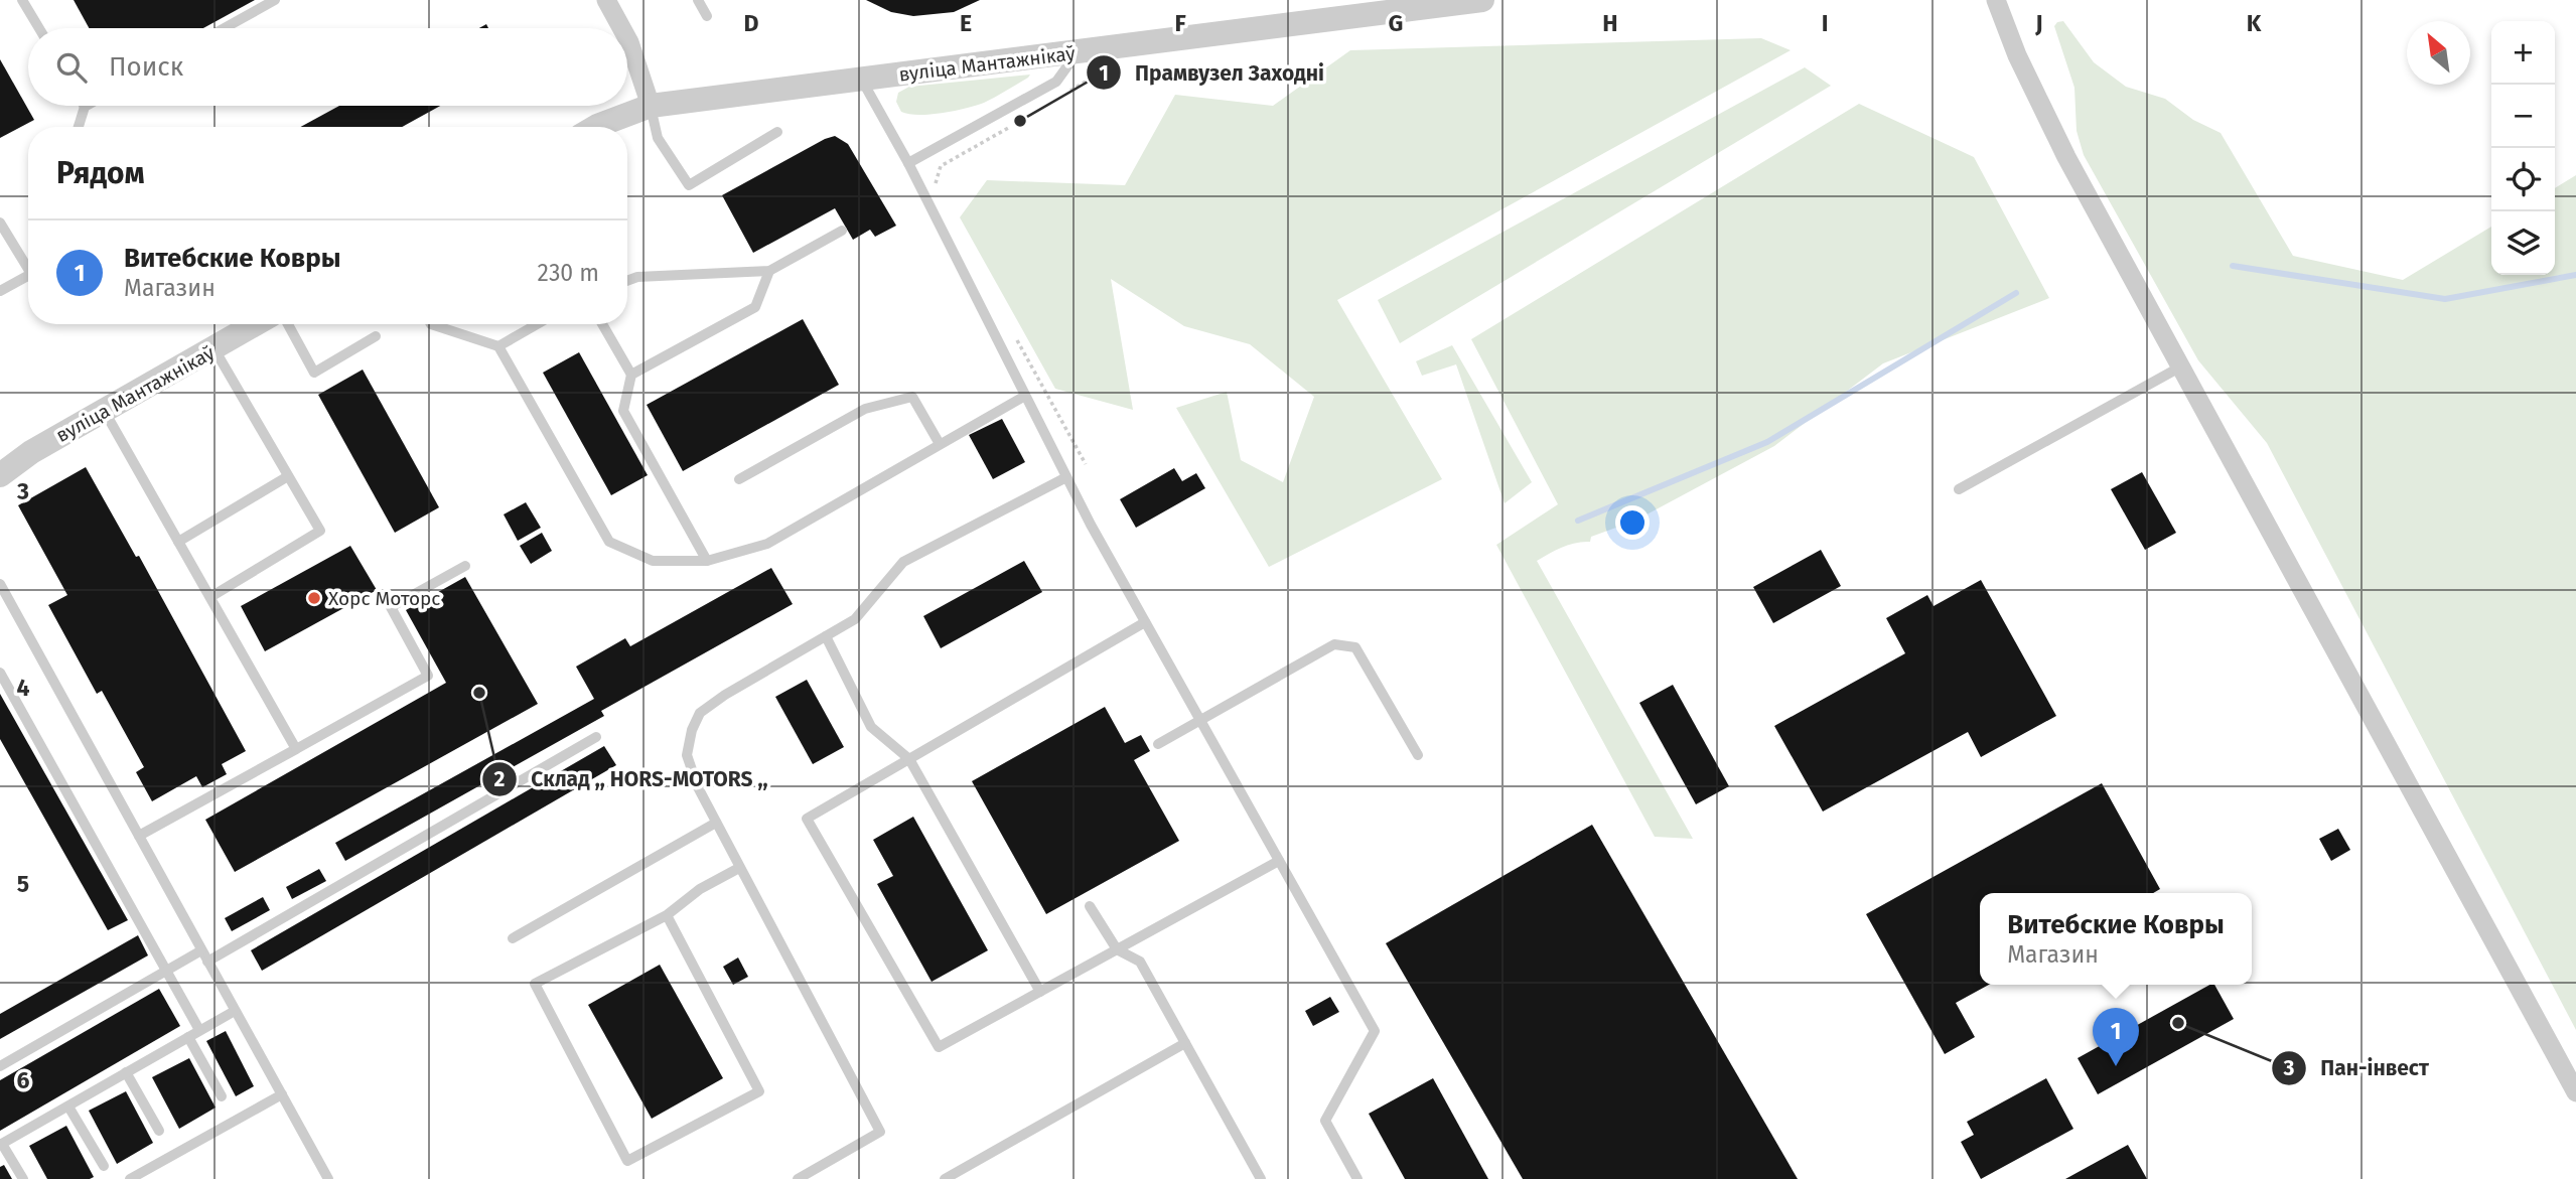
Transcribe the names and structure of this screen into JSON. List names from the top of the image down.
{
  "streets": {
    "street": ["вуліца Мантажнікаў"]
  },
  "places": [
    "Прамвузел Заходні",
    "Хорс Моторс",
    "Склад ,, HORS-MOTORS ,,",
    "Пан-інвест"
  ],
  "north": "top left",
  "page": {
    "map_buttons": ["+", "−"],
    "search": "Поиск",
    "heading": "Рядом",
    "list": [
      {
        "mark": "1",
        "name": "Витебские Ковры",
        "note": "Магазин",
        "value": "230 m"
      }
    ],
    "popup": ["Витебские Ковры", "Магазин"],
    "pins": "1"
  },
  "grid": {
    "columns": [
      "D",
      "E",
      "F",
      "G",
      "H",
      "I",
      "J",
      "K"
    ],
    "rows": [
      "3",
      "4",
      "5",
      "6"
    ]
  }
}
